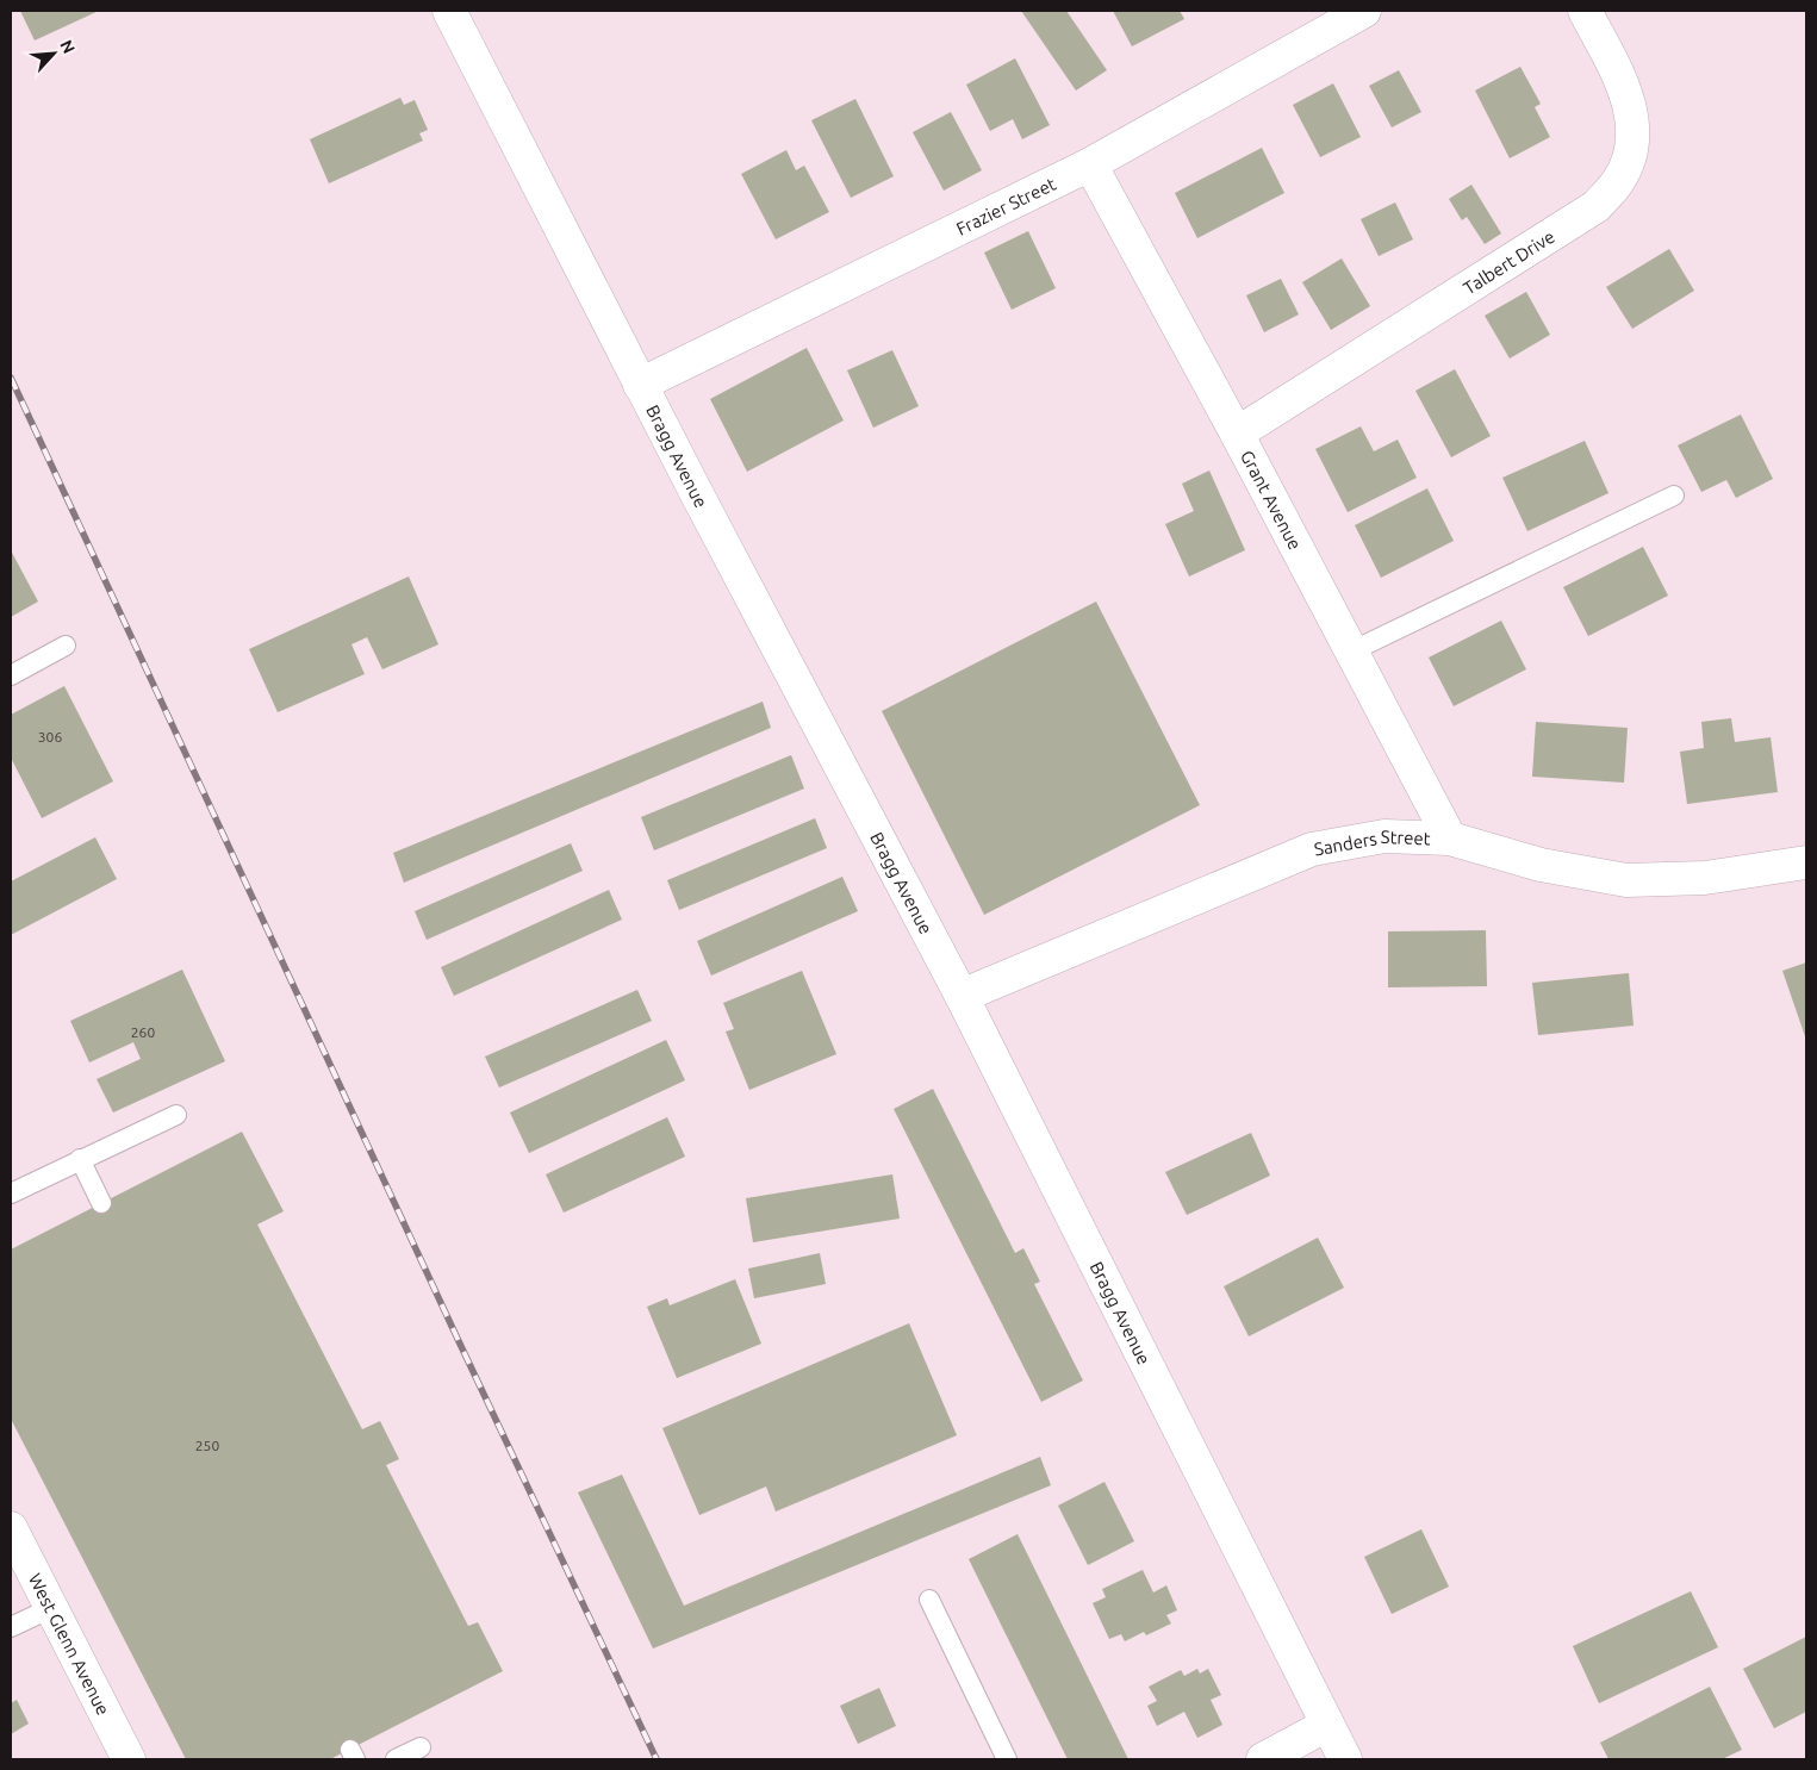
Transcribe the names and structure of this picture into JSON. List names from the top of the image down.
{
  "streets": {
    "street": [
      "Frazier Street",
      "Talbert Drive",
      "Bragg Avenue",
      "Grant Avenue",
      "Sanders Street",
      "West Glenn Avenue"
    ]
  },
  "crossings": [
    ["Frazier Street", "Bragg Avenue"],
    ["Frazier Street", "Grant Avenue"],
    ["Talbert Drive", "Grant Avenue"],
    ["Bragg Avenue", "Sanders Street"],
    ["Grant Avenue", "Sanders Street"]
  ],
  "house_numbers": ["306", "260", "250"],
  "north": "top right"
}
